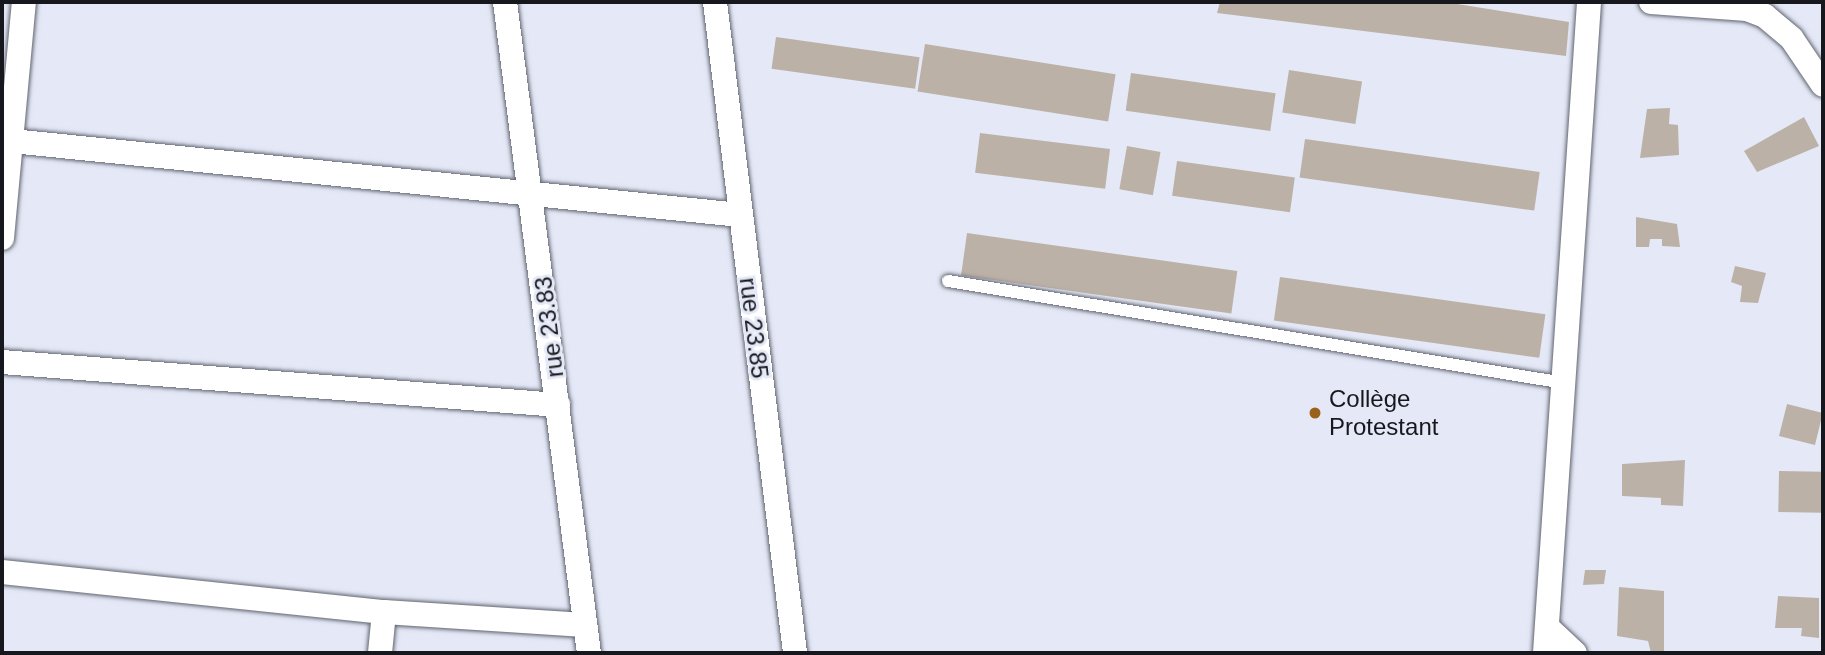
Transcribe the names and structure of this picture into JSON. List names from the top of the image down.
{
  "streets": {
    "street": ["rue 23.83", "rue 23.85"]
  },
  "places": ["Collège Protestant"]
}
